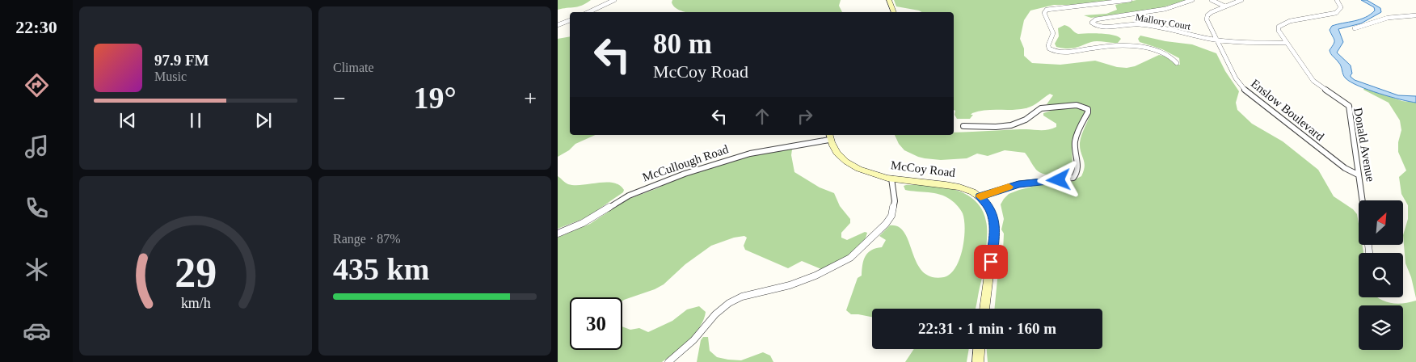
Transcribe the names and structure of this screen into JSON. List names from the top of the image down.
{
  "streets": {
    "street": [
      "Mallory Court",
      "Enslow Boulevard",
      "Donald Avenue",
      "McCullough Road",
      "McCoy Road"
    ]
  },
  "crossings": [
    ["Mallory Court", "Enslow Boulevard"],
    ["Enslow Boulevard", "Donald Avenue"],
    ["McCullough Road", "McCoy Road"]
  ],
  "north": "top right",
  "page": {
    "tabs": "22:30",
    "tile": [
      "Climate",
      ["Range · 87%", "435 km"]
    ],
    "turn": ["80 m", "McCoy Road"],
    "song": ["97.9 FM", "Music"],
    "heat": ["−", "19°", "+"],
    "limit": "30",
    "trip": "22:31 · 1 min · 160 m",
    "gauge": ["29", "km/h"]
  }
}
